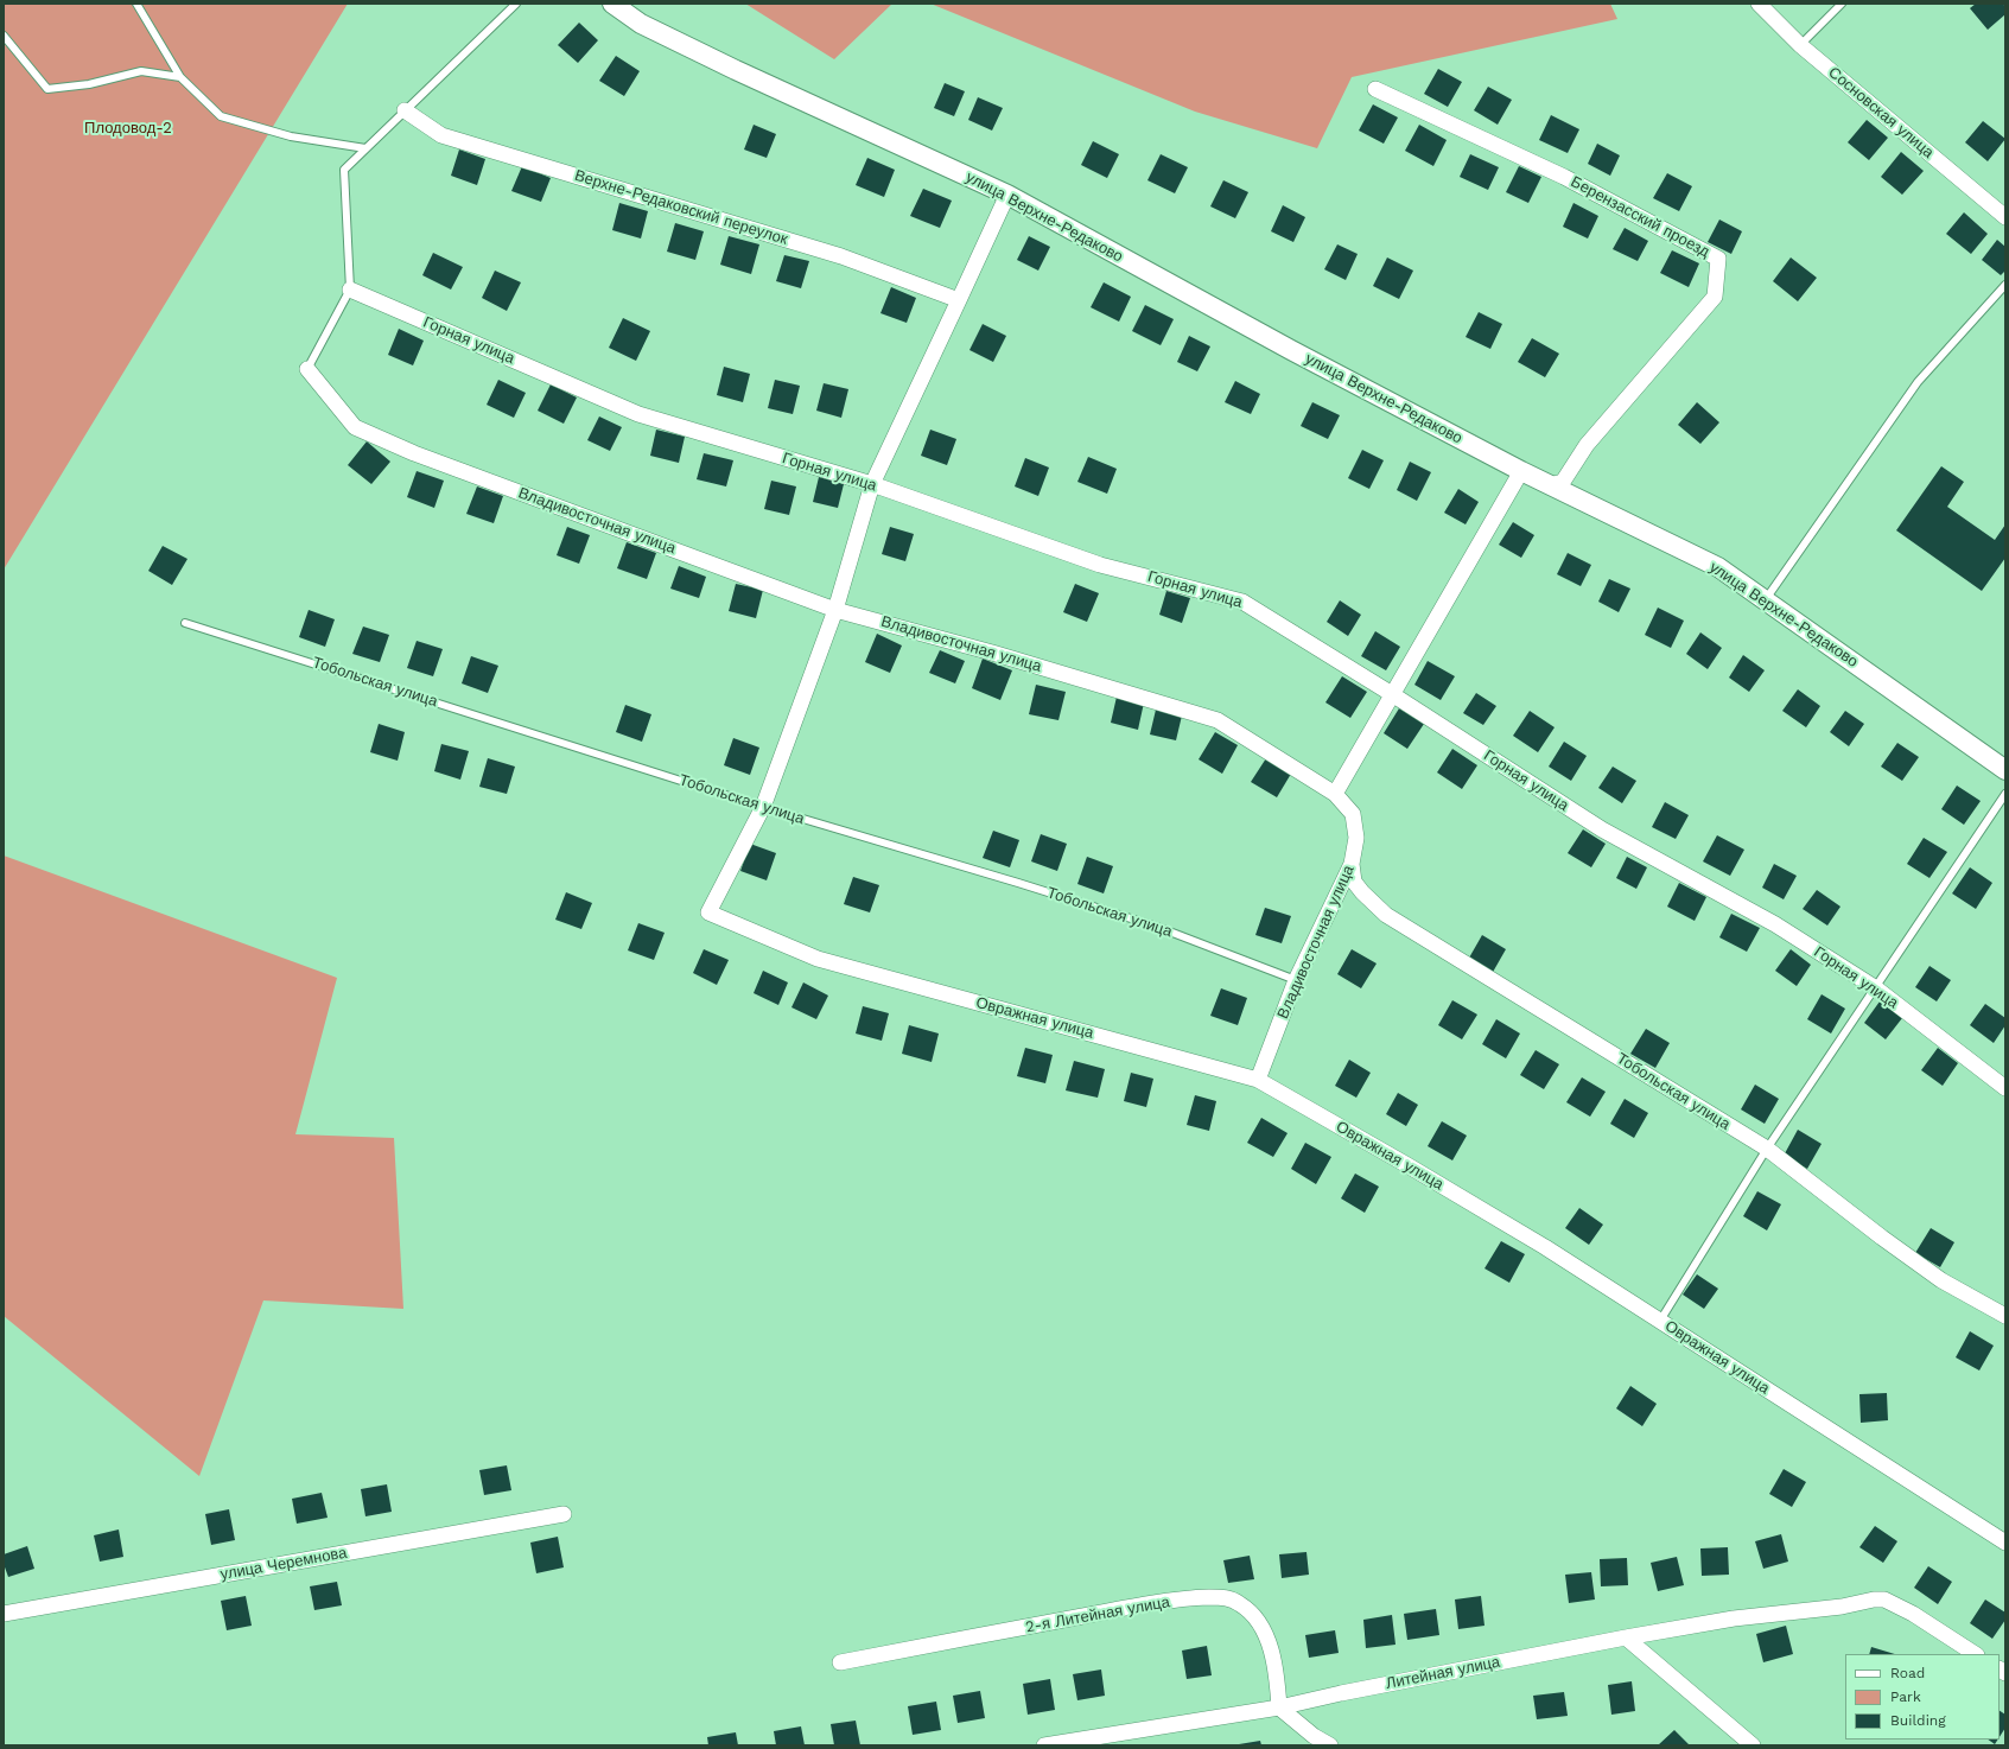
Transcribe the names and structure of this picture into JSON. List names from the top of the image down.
{
  "streets": {
    "street": [
      "Сосновская улица",
      "Верхне-Редаковский переулок",
      "улица Верхне-Редаково",
      "Берензасский проезд",
      "Горная улица",
      "Владивосточная улица",
      "Тобольская улица",
      "Овражная улица",
      "улица Черемнова",
      "2-я Литейная улица",
      "Литейная улица"
    ]
  },
  "crossings": [
    ["улица Верхне-Редаково", "Берензасский проезд"],
    ["Владивосточная улица", "Тобольская улица"],
    ["Владивосточная улица", "Овражная улица"],
    ["Тобольская улица", "Овражная улица"],
    ["2-я Литейная улица", "Литейная улица"]
  ],
  "parks": ["Плодовод-2"],
  "legend": ["Road", "Park", "Building"]
}
